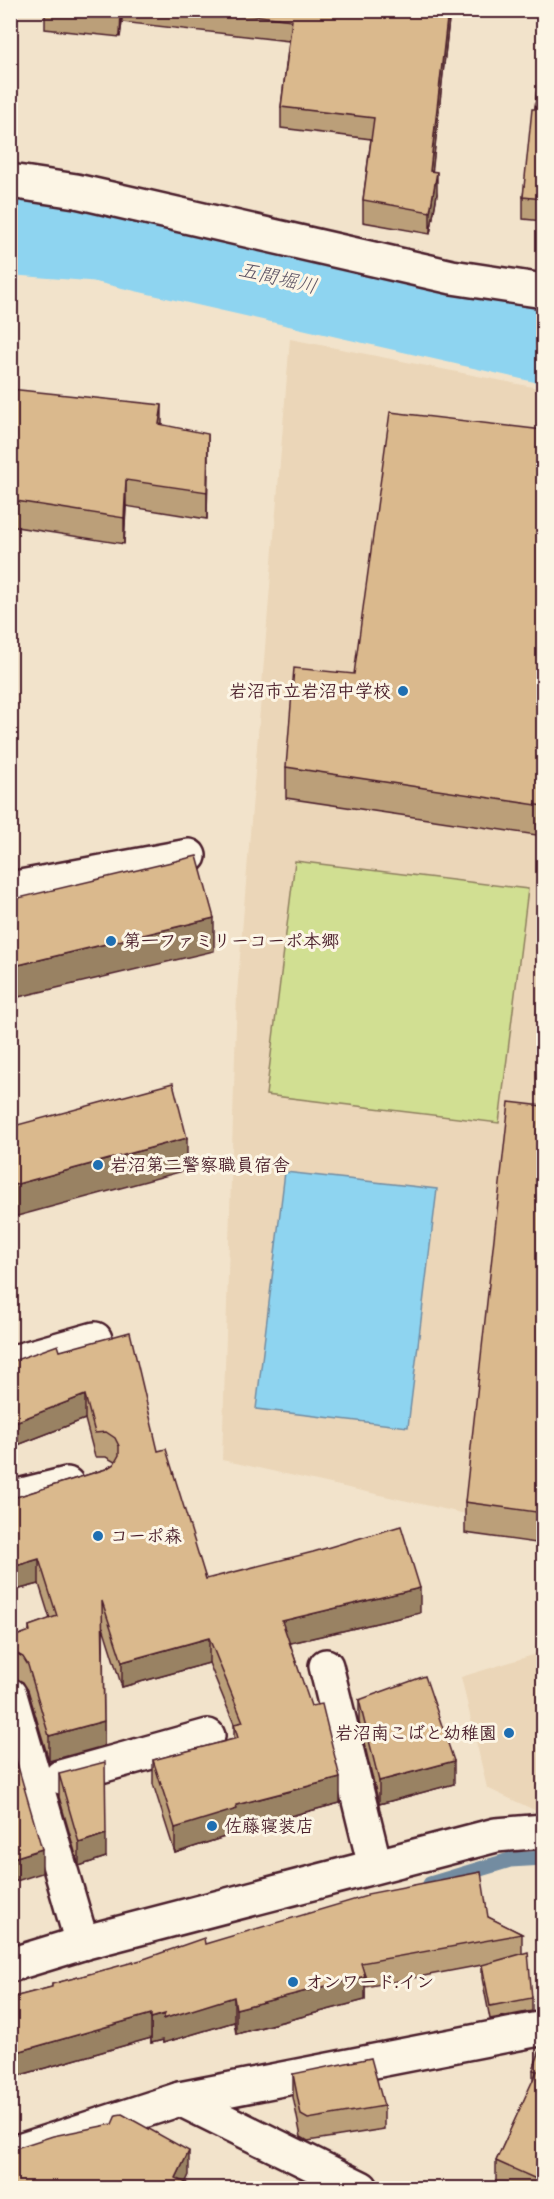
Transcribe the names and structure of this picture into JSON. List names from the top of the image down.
{
  "water": ["五間堀川"],
  "places": [
    "岩沼市立岩沼中学校",
    "第一ファミリーコーポ本郷",
    "岩沼第二警察職員宿舎",
    "コーポ森",
    "岩沼南こばと幼稚園",
    "佐藤寝装店",
    "オンワード.イン"
  ]
}
